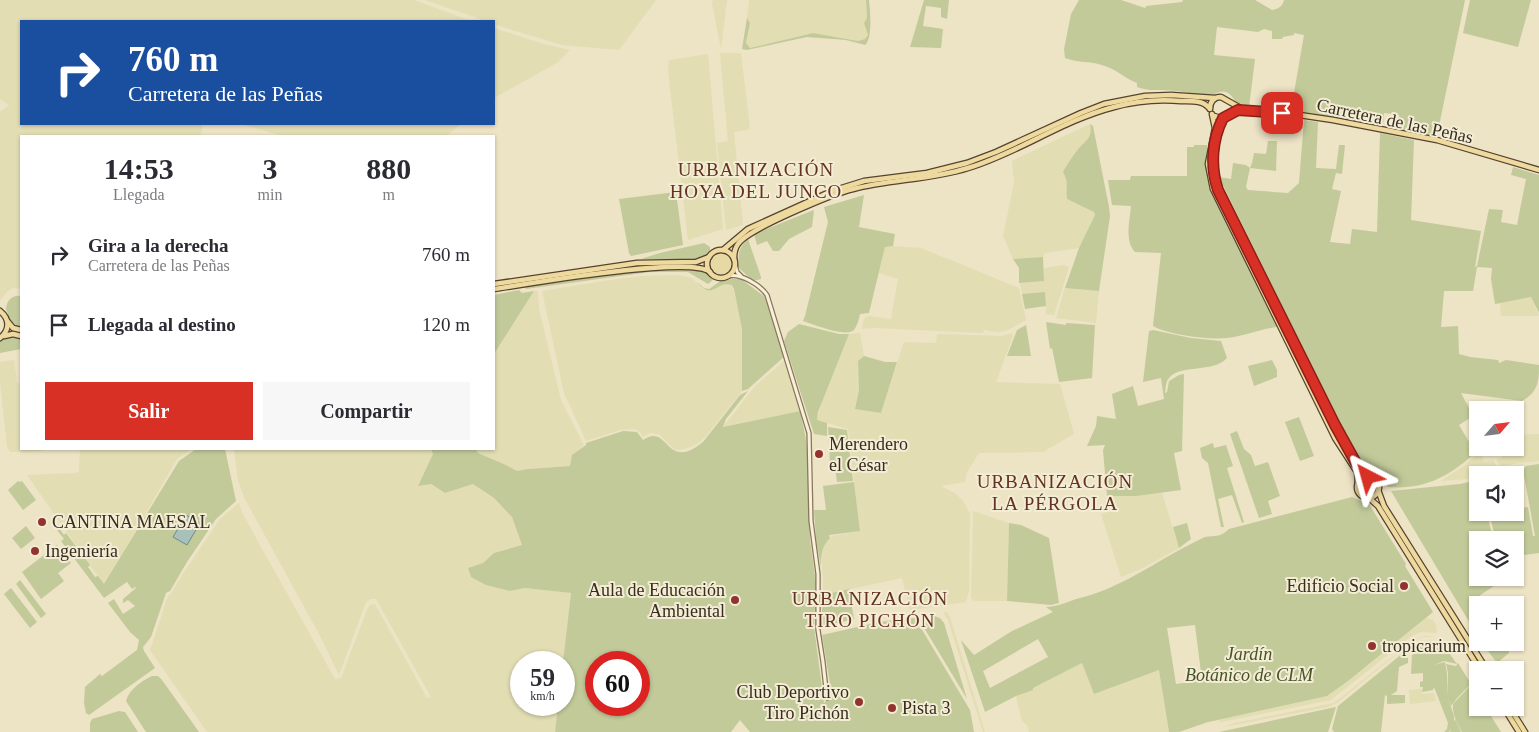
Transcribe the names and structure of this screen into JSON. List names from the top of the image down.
{
  "streets": {
    "main road": ["Carretera de las Peñas"]
  },
  "districts": ["URBANIZACIÓN HOYA DEL JUNCO", "URBANIZACIÓN LA PÉRGOLA", "URBANIZACIÓN TIRO PICHÓN"],
  "parks": ["Jardín Botánico de CLM"],
  "places": [
    "Merendero el César",
    "CANTINA MAESAL",
    "Ingeniería",
    "Edificio Social",
    "Aula de Educación Ambiental",
    "tropicarium",
    "Club Deportivo Tiro Pichón",
    "Pista 3"
  ],
  "north": "top right",
  "page": {
    "turn": ["760 m", "Carretera de las Peñas"],
    "eta": [
      "14:53",
      "Llegada",
      "3",
      "min",
      "880",
      "m"
    ],
    "list": [
      {
        "name": "Gira a la derecha",
        "note": "Carretera de las Peñas",
        "value": "760 m"
      },
      {
        "name": "Llegada al destino",
        "value": "120 m"
      }
    ],
    "buttons": ["Salir", "Compartir"],
    "map_buttons": ["+", "−"],
    "speed": "59 km/h",
    "limit": "60"
  }
}
